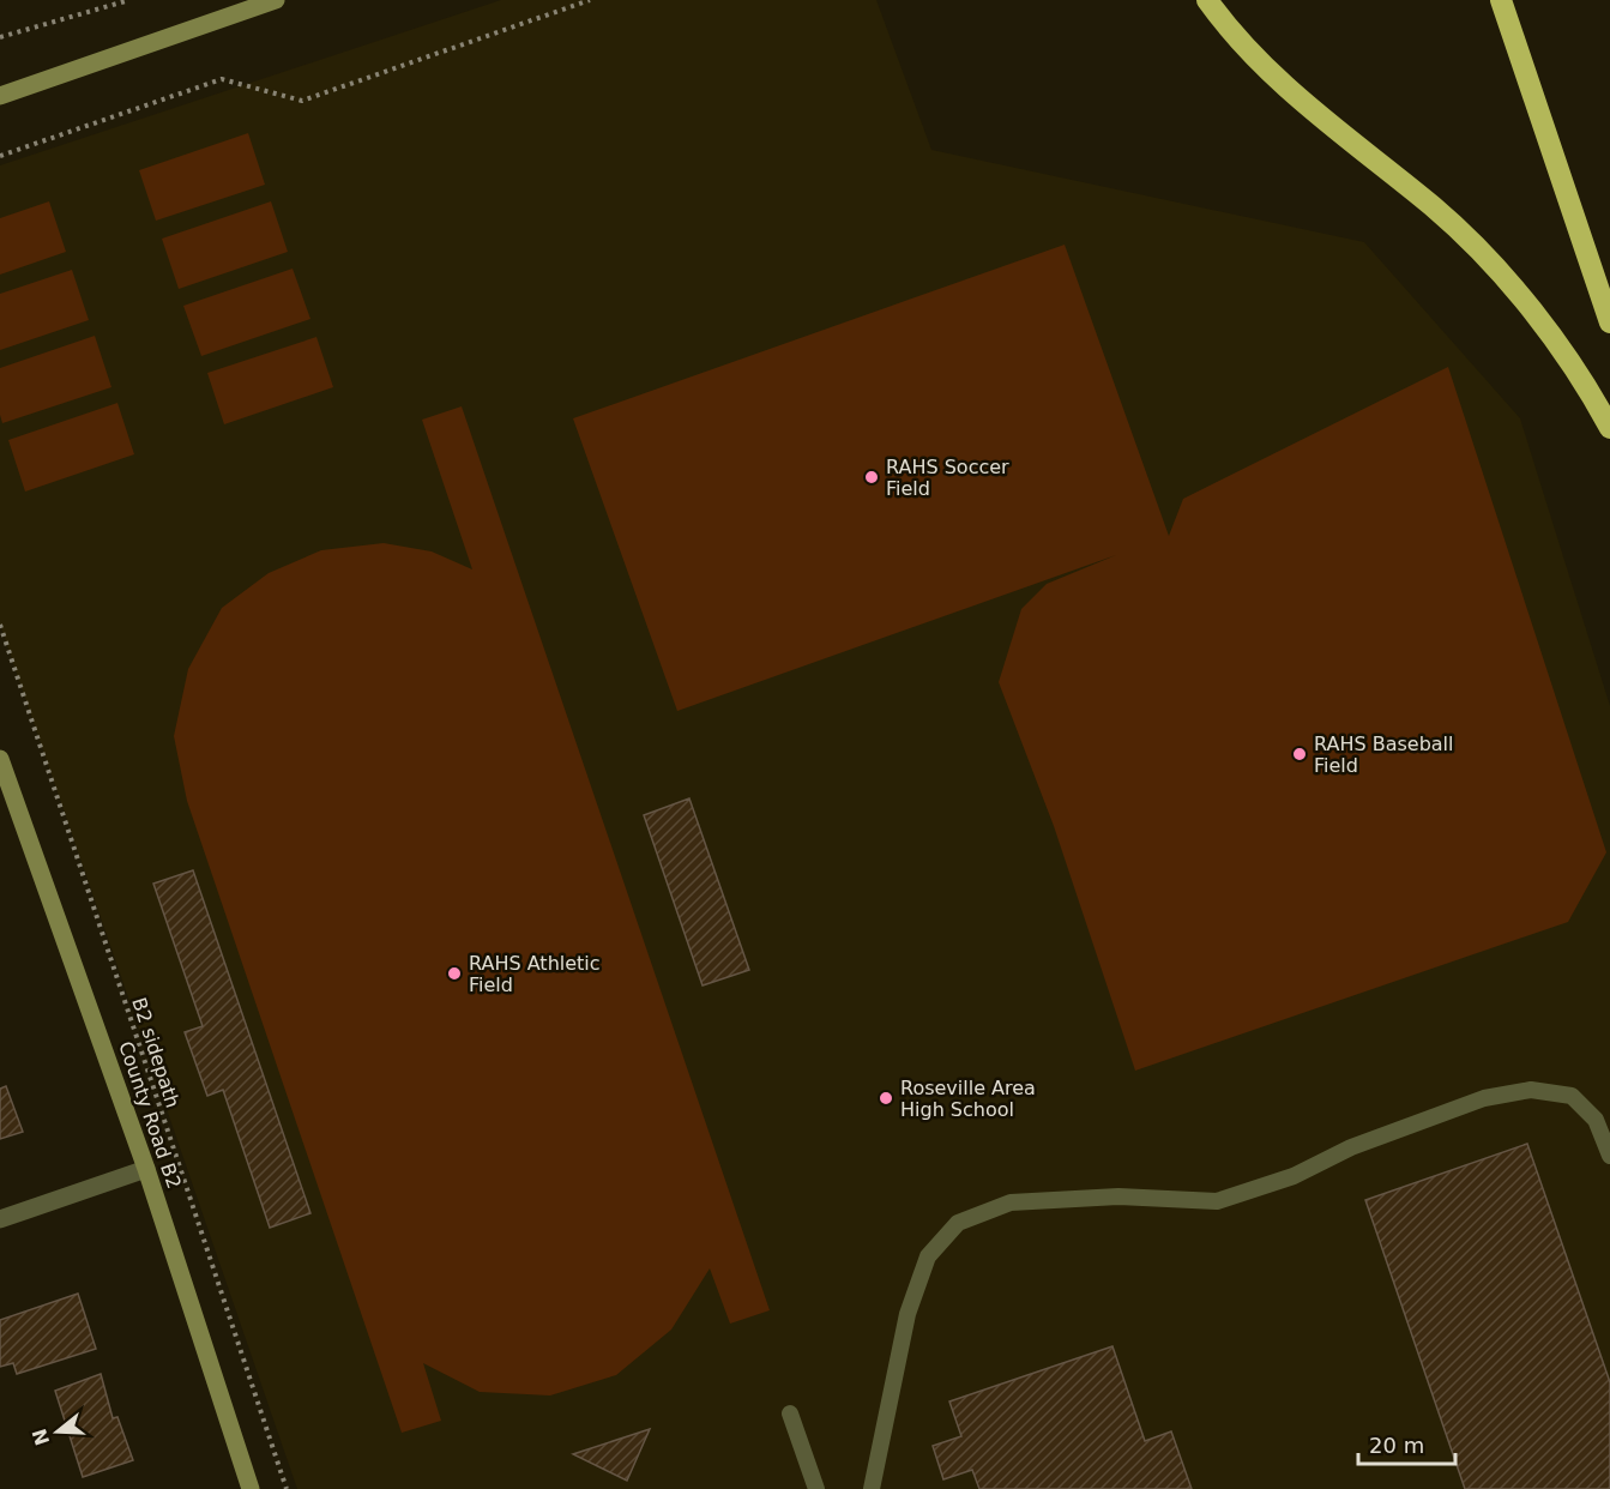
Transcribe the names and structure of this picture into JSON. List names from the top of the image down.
{
  "streets": {
    "street": ["County Road B2"],
    "path": ["B2 sidepath"]
  },
  "places": [
    "RAHS Soccer Field",
    "RAHS Baseball Field",
    "RAHS Athletic Field",
    "Roseville Area High School"
  ],
  "scale_bar": "20 m",
  "north": "left"
}
